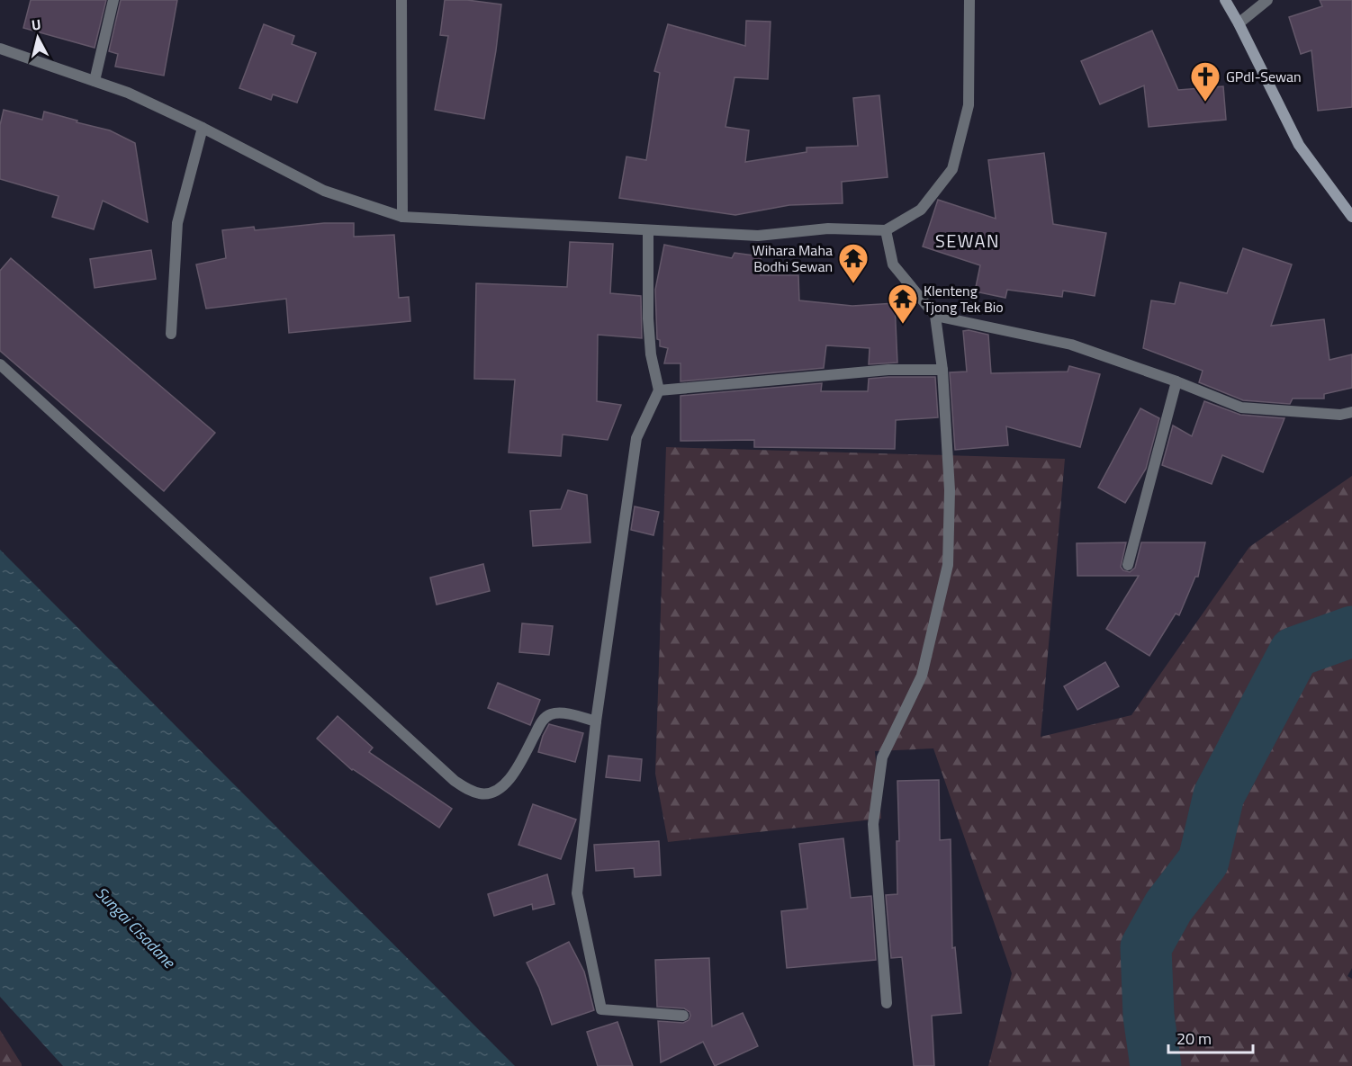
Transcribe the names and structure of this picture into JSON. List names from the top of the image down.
{
  "districts": ["SEWAN"],
  "water": ["Sungai Cisadane"],
  "places": {
    "church": ["GPdI-Sewan"],
    "temple": ["Wihara Maha Bodhi Sewan", "Klenteng Tjong Tek Bio"]
  },
  "scale_bar": "20 m",
  "north": "top"
}
